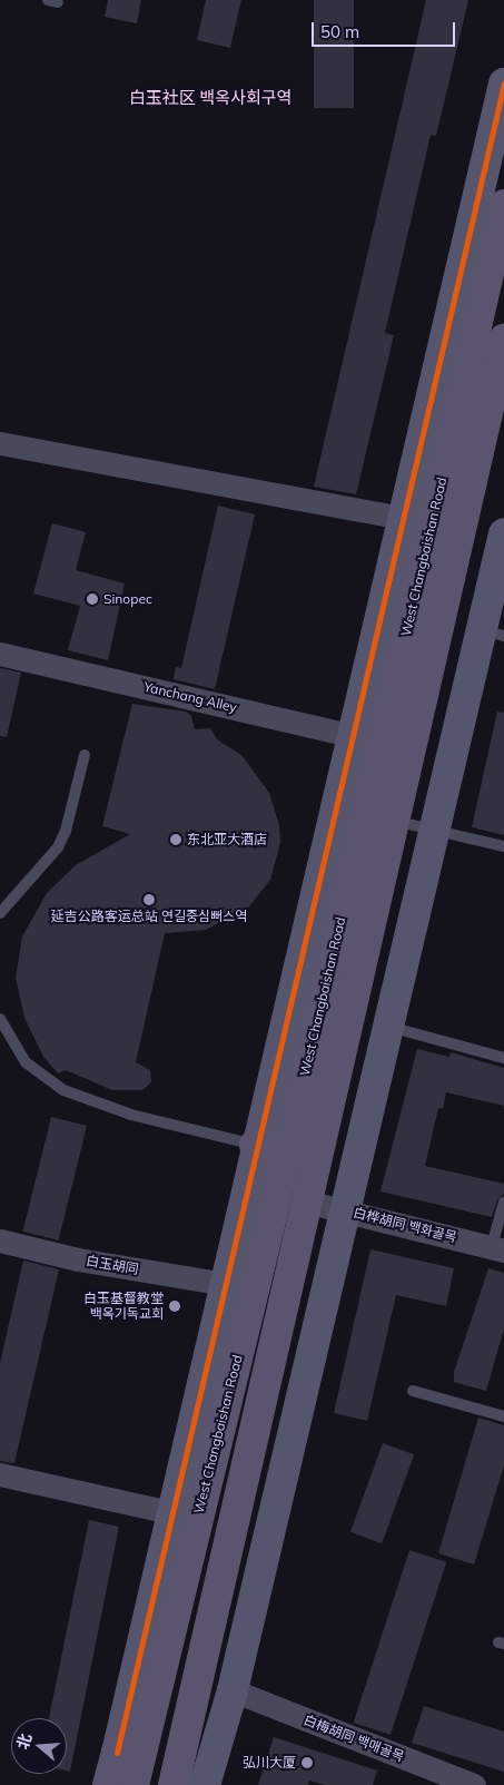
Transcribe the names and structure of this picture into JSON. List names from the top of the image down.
{
  "streets": {
    "main road": ["West Changbaishan Road"],
    "street": [
      "Yanchang Alley",
      "白桦胡同 백화골목",
      "白玉胡同",
      "白梅胡同 백매골목"
    ]
  },
  "crossings": [
    ["West Changbaishan Road", "Yanchang Alley"]
  ],
  "districts": ["白玉社区 백옥사회구역"],
  "places": [
    "Sinopec",
    "东北亚大酒店",
    "延吉公路客运总站 연길중심뻐스역",
    "白玉基督教堂 백옥기독교회",
    "弘川大厦"
  ],
  "scale_bar": "50 m",
  "north": "left"
}
